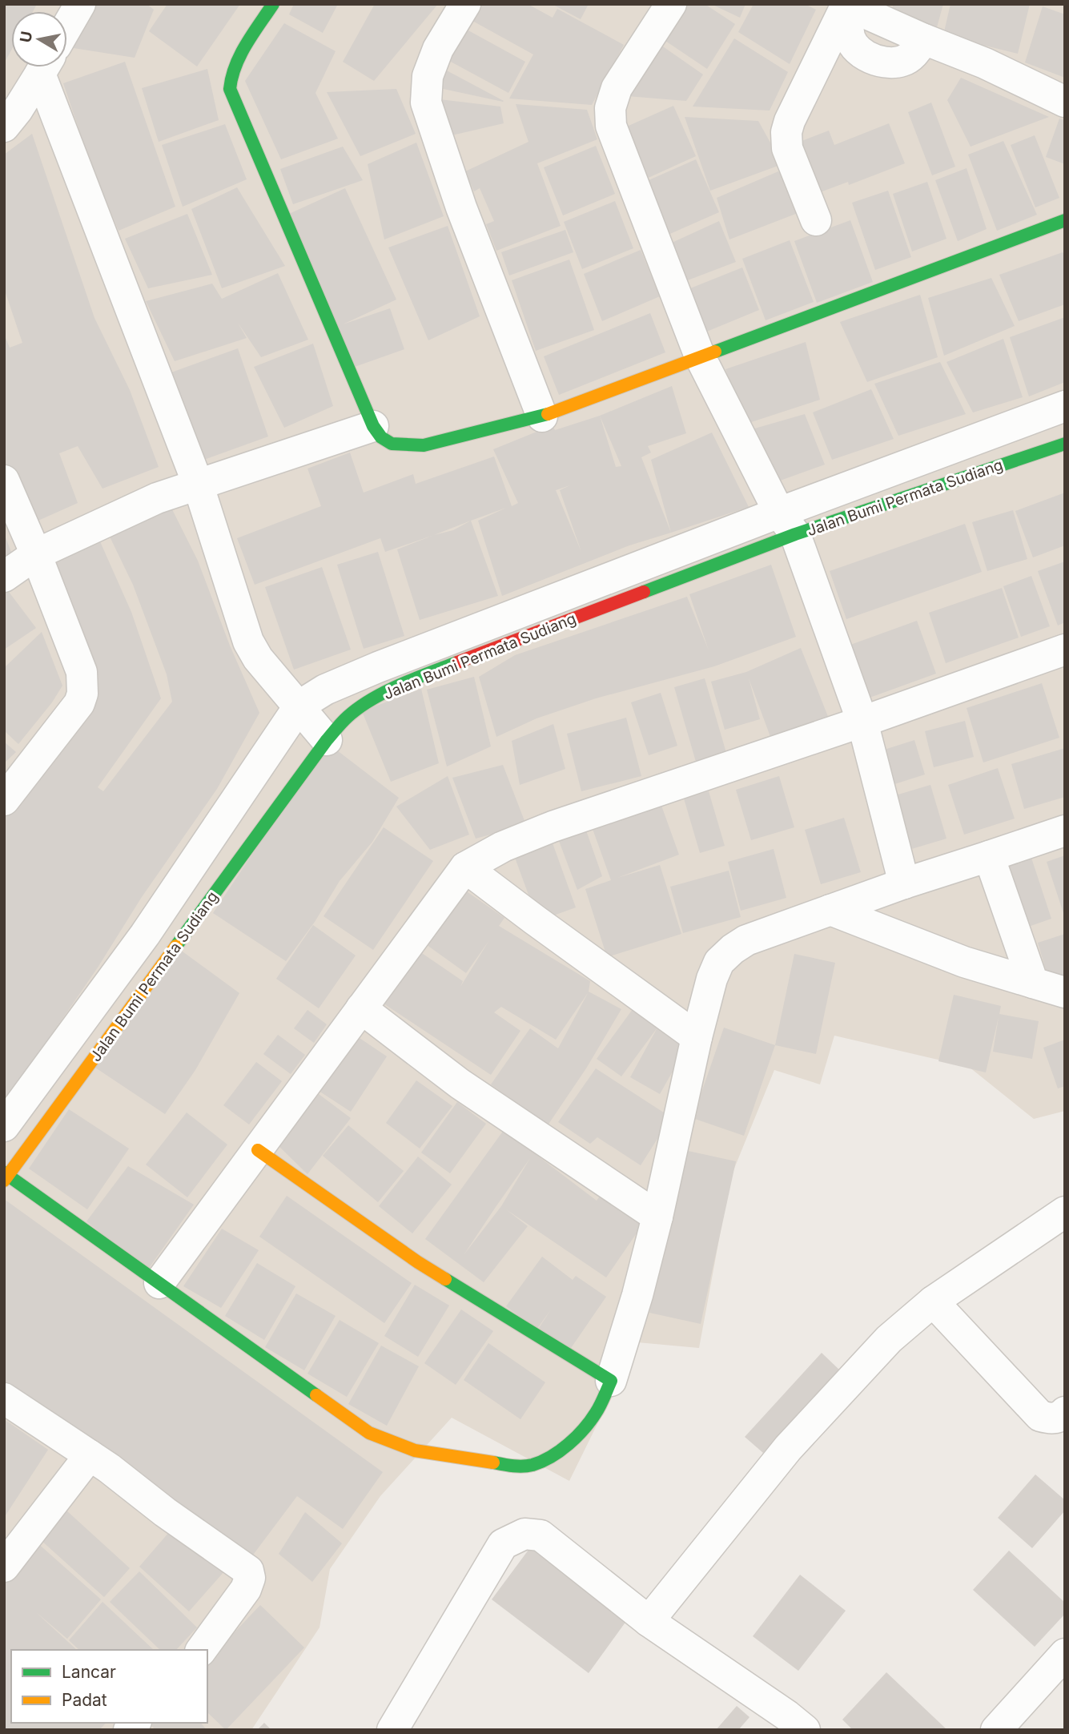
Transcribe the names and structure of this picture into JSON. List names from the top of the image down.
{
  "streets": {
    "street": ["Jalan Bumi Permata Sudiang"]
  },
  "legend": ["Lancar", "Padat"],
  "north": "left"
}
